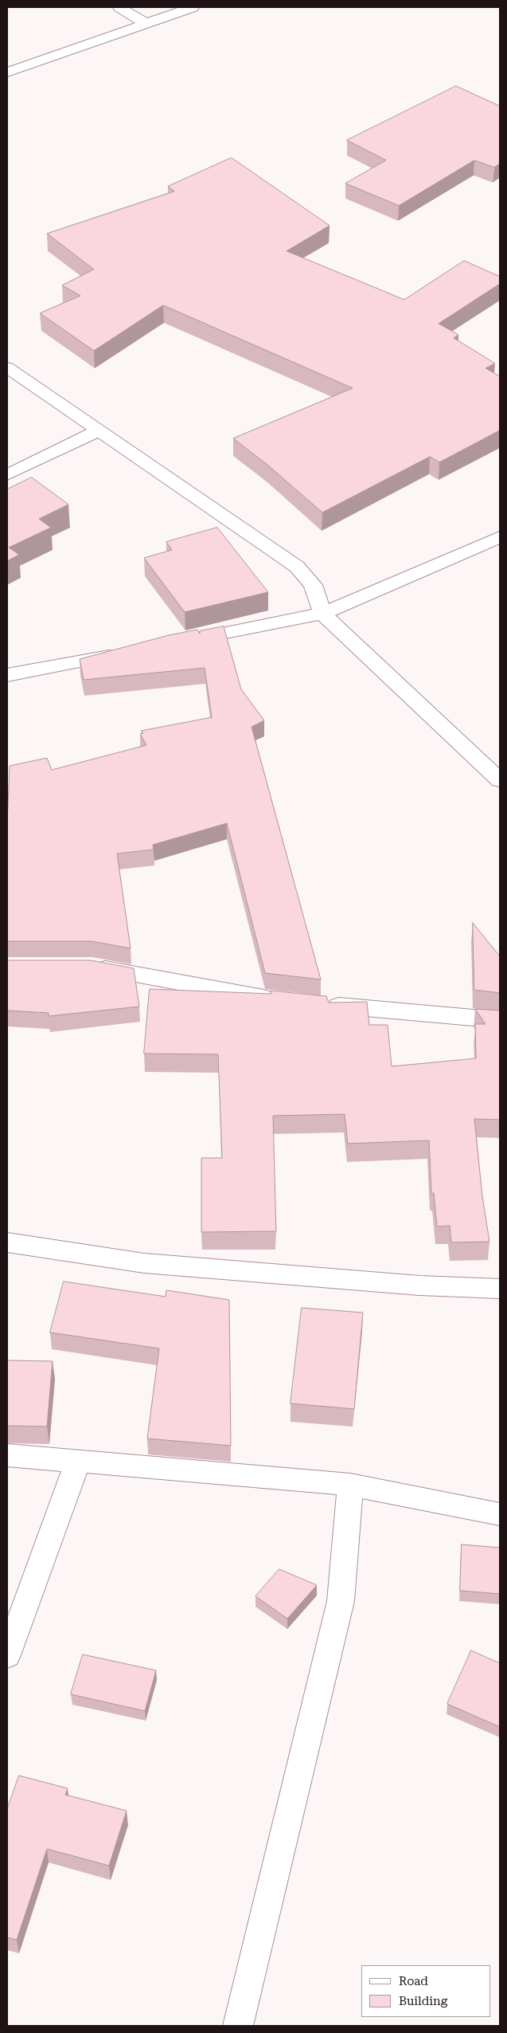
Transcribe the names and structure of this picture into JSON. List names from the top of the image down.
{
  "legend": ["Road", "Building"]
}
